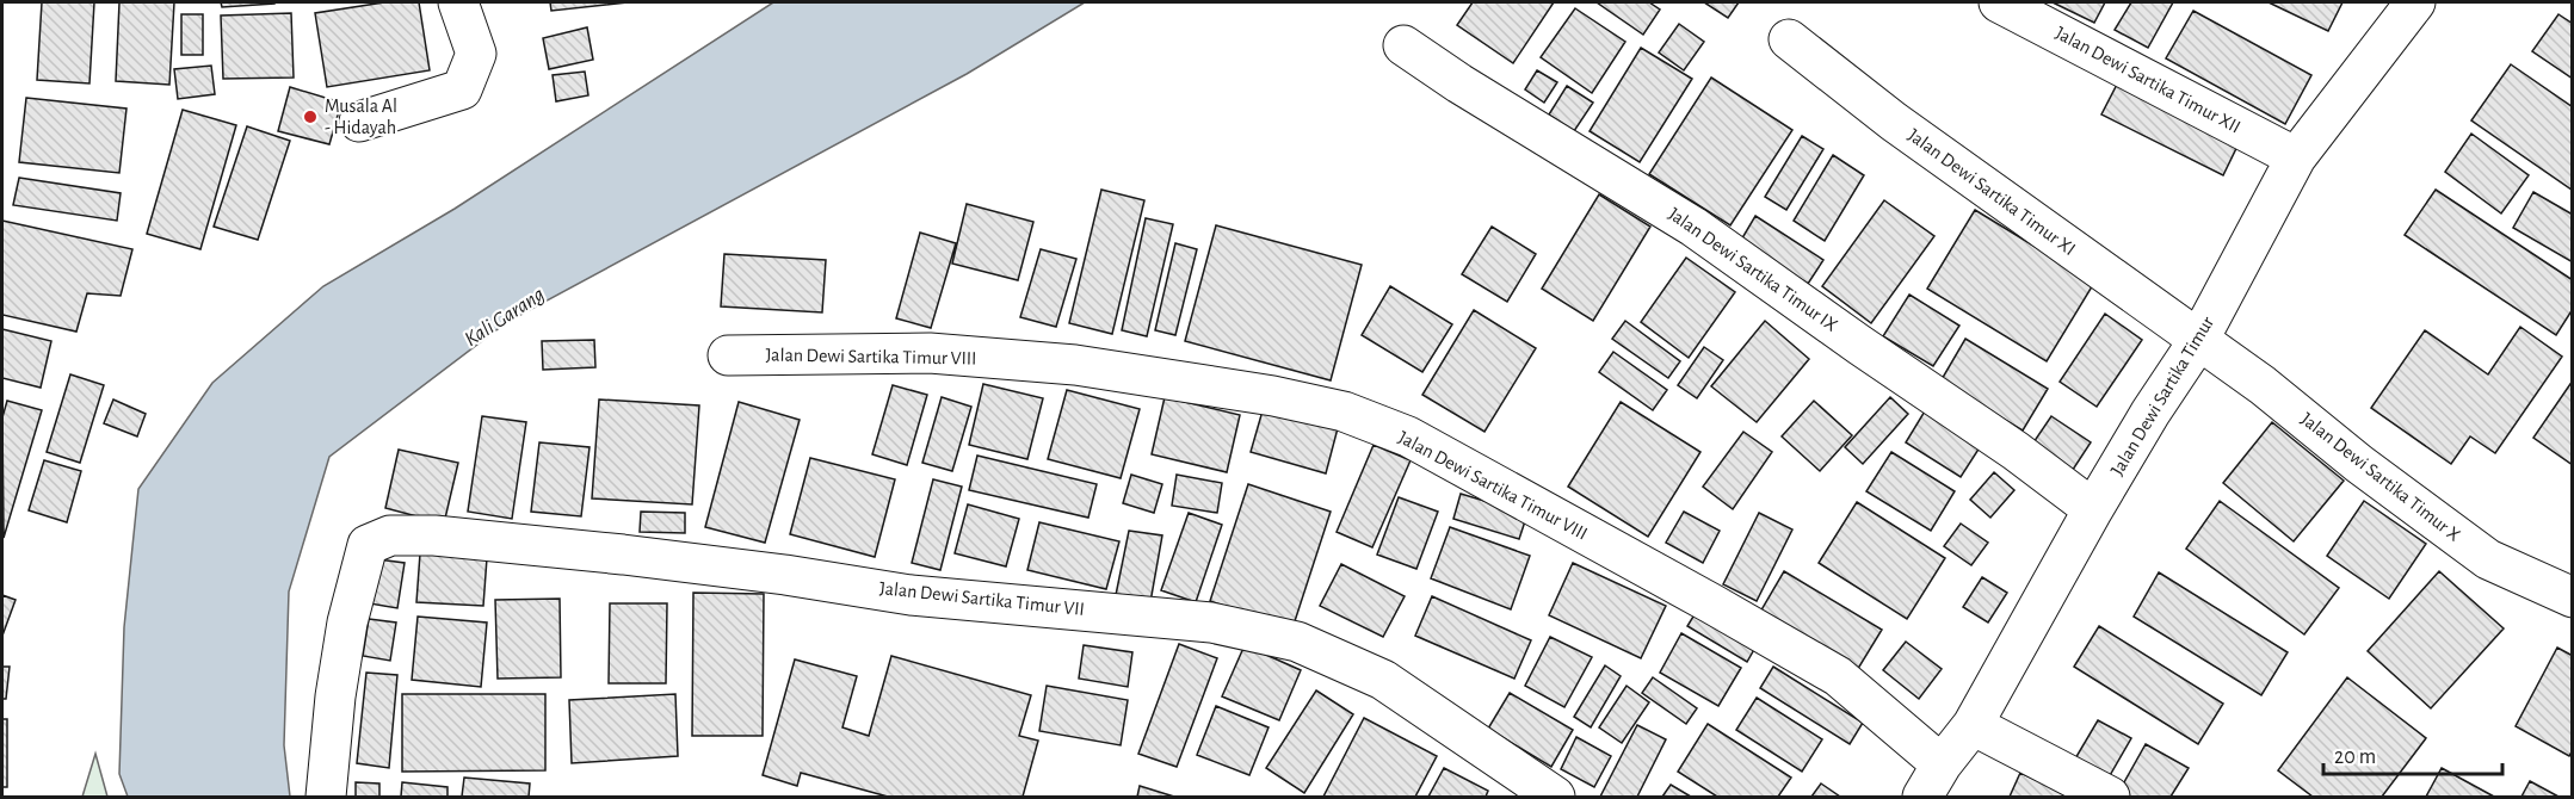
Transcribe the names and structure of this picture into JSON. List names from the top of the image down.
{
  "streets": {
    "street": [
      "Jalan Dewi Sartika Timur XII",
      "Jalan Dewi Sartika Timur XI",
      "Jalan Dewi Sartika Timur IX",
      "Jalan Dewi Sartika Timur VIII",
      "Jalan Dewi Sartika Timur",
      "Jalan Dewi Sartika Timur X",
      "Jalan Dewi Sartika Timur VII"
    ]
  },
  "crossings": [
    ["Jalan Dewi Sartika Timur XII", "Jalan Dewi Sartika Timur"],
    ["Jalan Dewi Sartika Timur XI", "Jalan Dewi Sartika Timur"],
    ["Jalan Dewi Sartika Timur XI", "Jalan Dewi Sartika Timur X"],
    ["Jalan Dewi Sartika Timur IX", "Jalan Dewi Sartika Timur"],
    ["Jalan Dewi Sartika Timur VIII", "Jalan Dewi Sartika Timur"],
    ["Jalan Dewi Sartika Timur", "Jalan Dewi Sartika Timur X"]
  ],
  "water": ["Kali Garang"],
  "places": ["Musala Al - Hidayah"],
  "scale_bar": "20 m"
}
